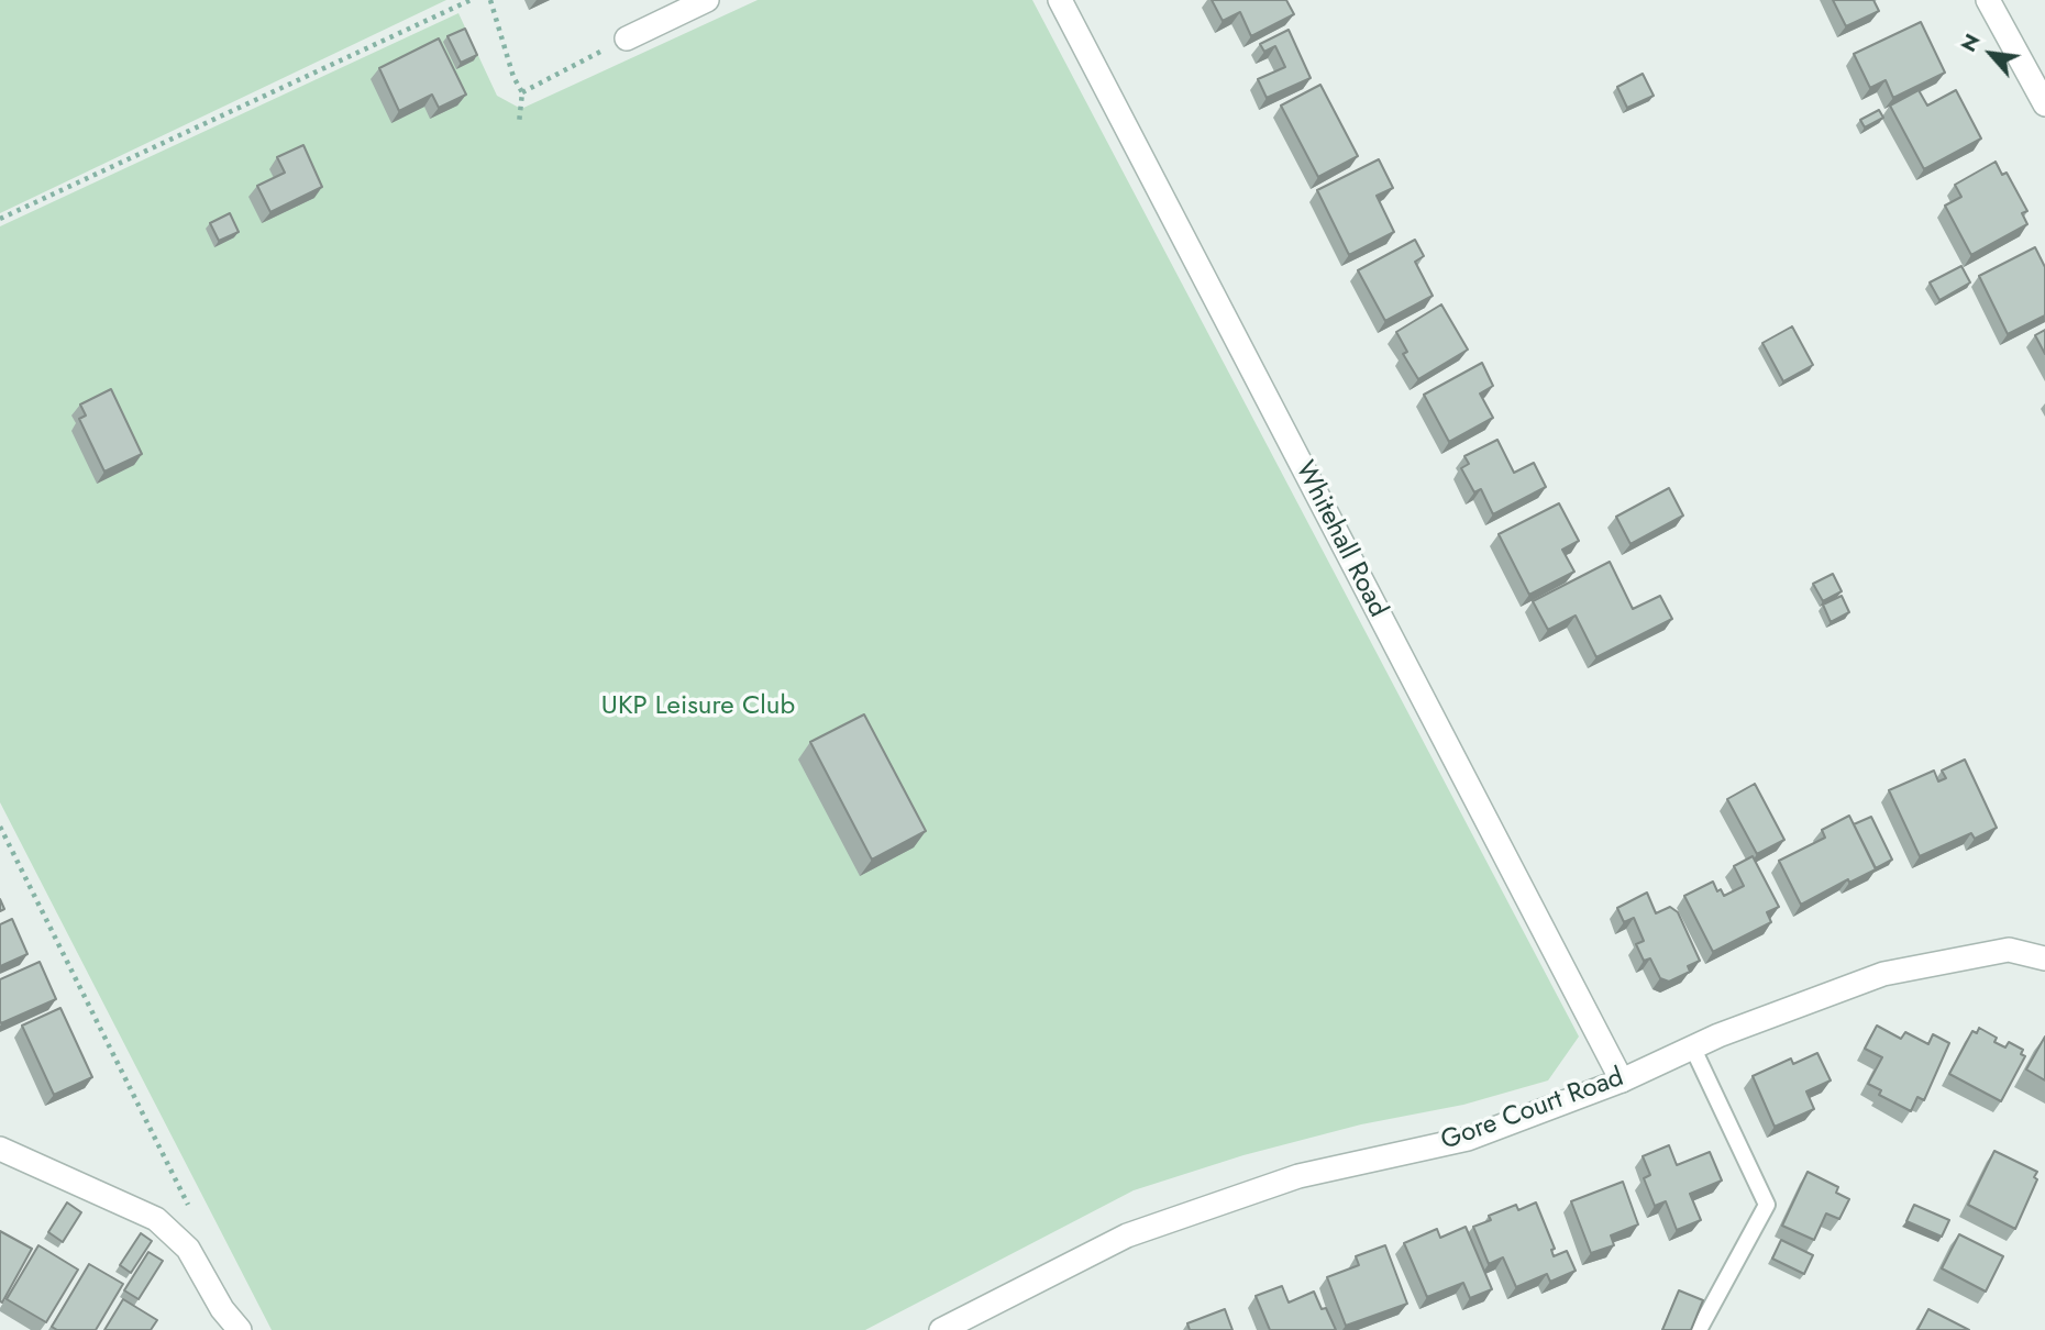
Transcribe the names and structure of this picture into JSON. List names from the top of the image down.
{
  "streets": {
    "street": ["Whitehall Road", "Gore Court Road"]
  },
  "crossings": [
    ["Whitehall Road", "Gore Court Road"]
  ],
  "parks": ["UKP Leisure Club"],
  "north": "top left"
}
